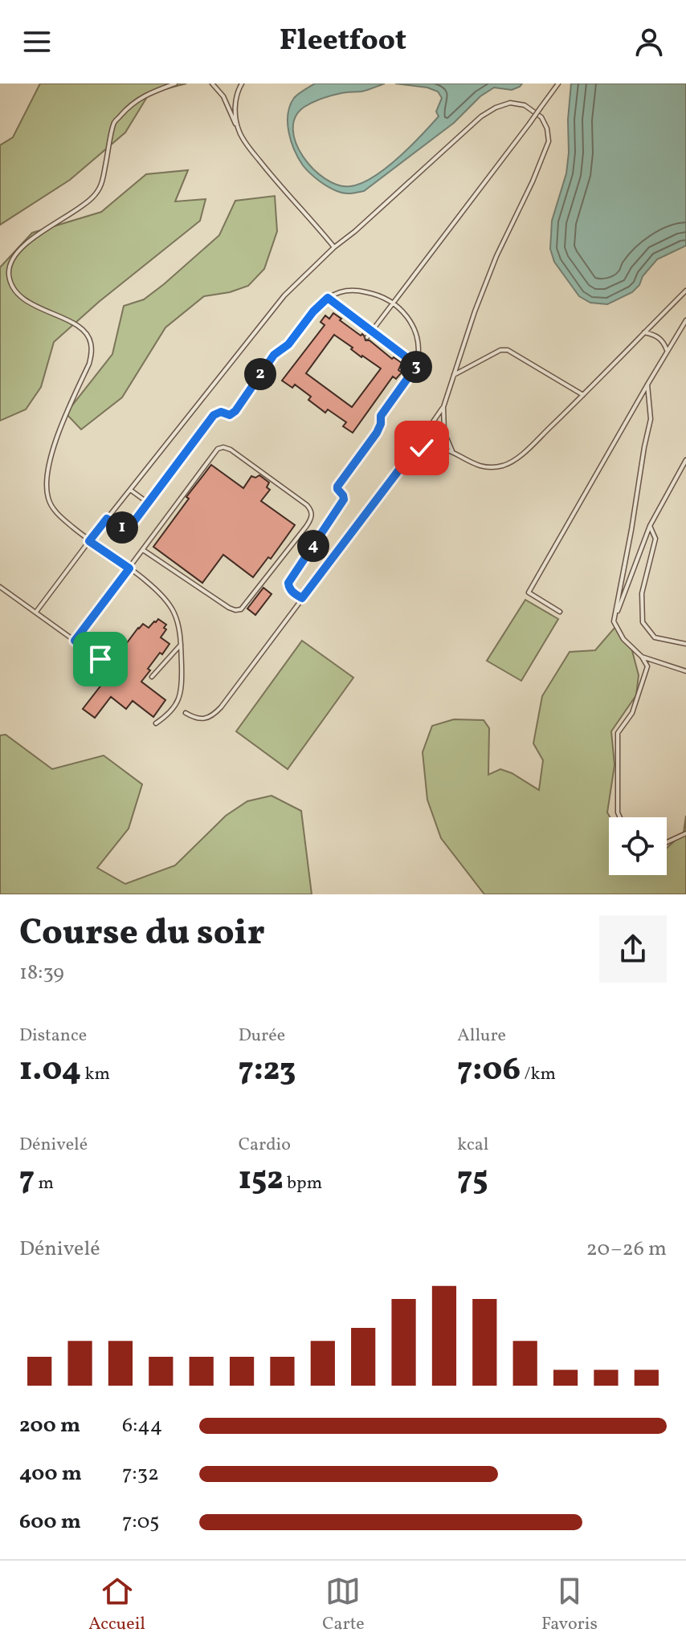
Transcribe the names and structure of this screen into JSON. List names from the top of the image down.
{
  "page": {
    "header": "Fleetfoot",
    "pins": [
      "3",
      "2",
      "1",
      "4"
    ],
    "heading": ["Course du soir", "18:39"],
    "stats": [
      ["Distance", "1.04 km"],
      ["Durée", "7:23"],
      ["Allure", "7:06 /km"],
      ["Dénivelé", "7 m"],
      ["Cardio", "152 bpm"],
      ["kcal", "75"]
    ],
    "chart": ["Dénivelé", "20–26 m"],
    "list": [
      {
        "name": "200 m",
        "note": "6:44"
      },
      {
        "name": "400 m",
        "note": "7:32"
      },
      {
        "name": "600 m",
        "note": "7:05"
      }
    ],
    "tabs": ["Accueil", "Carte", "Favoris"]
  }
}
